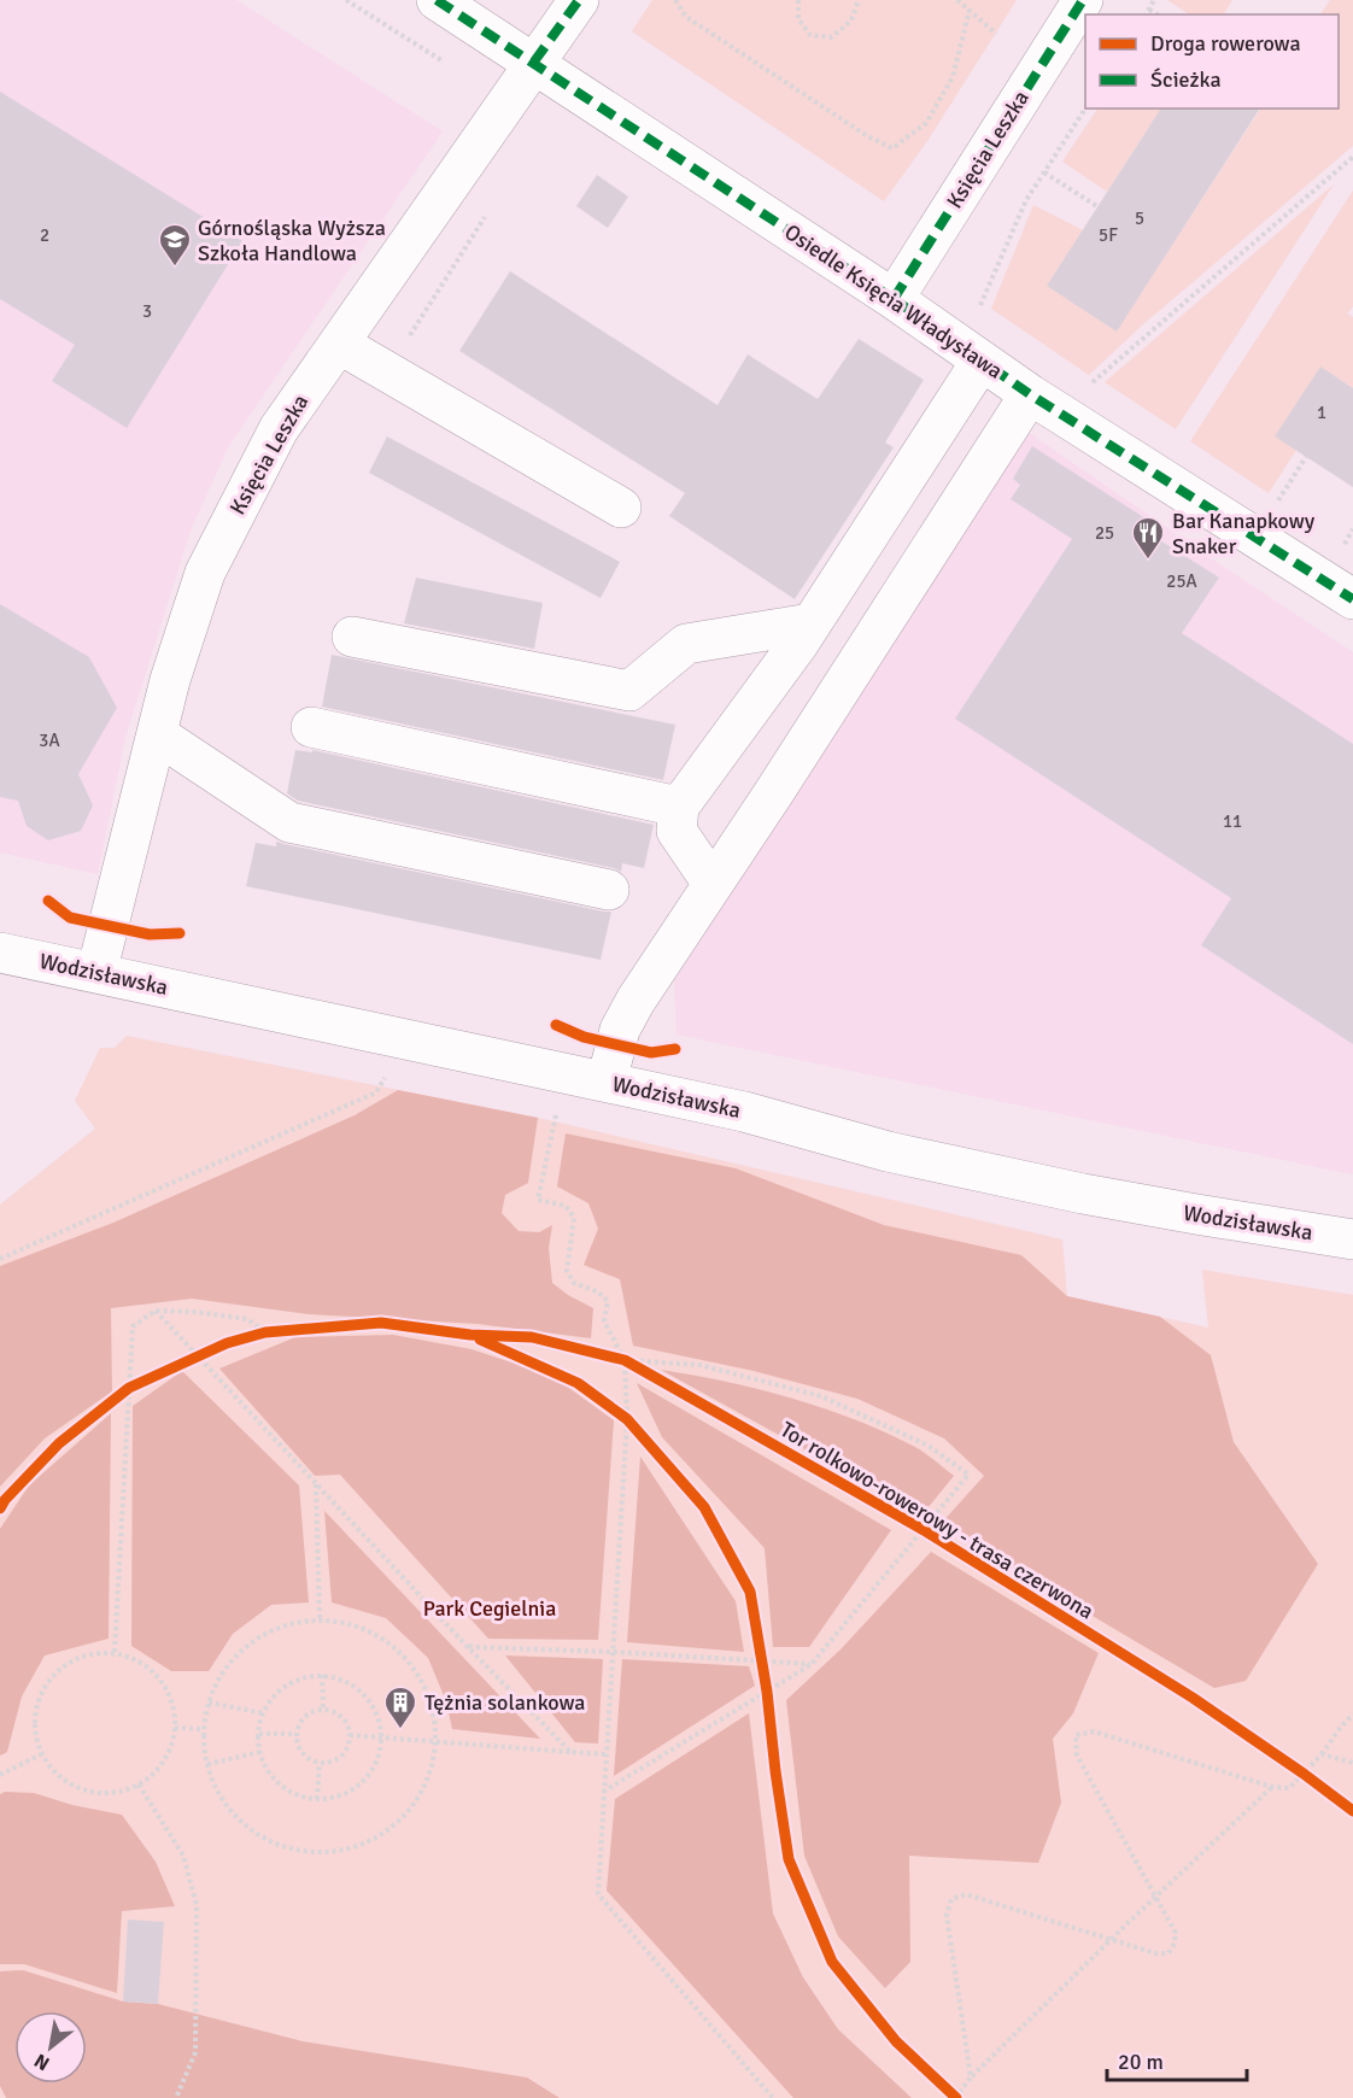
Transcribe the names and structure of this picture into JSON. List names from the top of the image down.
{
  "streets": {
    "street": ["Księcia Leszka", "Osiedle Księcia Władysława", "Wodzisławska"],
    "cycle path": ["Tor rolkowo-rowerowy - trasa czerwona"]
  },
  "crossings": [
    ["Księcia Leszka", "Osiedle Księcia Władysława"],
    ["Księcia Leszka", "Wodzisławska"]
  ],
  "parks": ["Park Cegielnia"],
  "places": {
    "school or university": ["Górnośląska Wyższa Szkoła Handlowa"],
    "restaurant": ["Bar Kanapkowy Snaker"],
    "building": ["Tężnia solankowa"]
  },
  "house_numbers": [
    "5",
    "2",
    "5F",
    "3",
    "1",
    "25",
    "25A",
    "3A",
    "11"
  ],
  "legend": ["Droga rowerowa", "Ścieżka"],
  "scale_bar": "20 m",
  "north": "bottom left"
}
